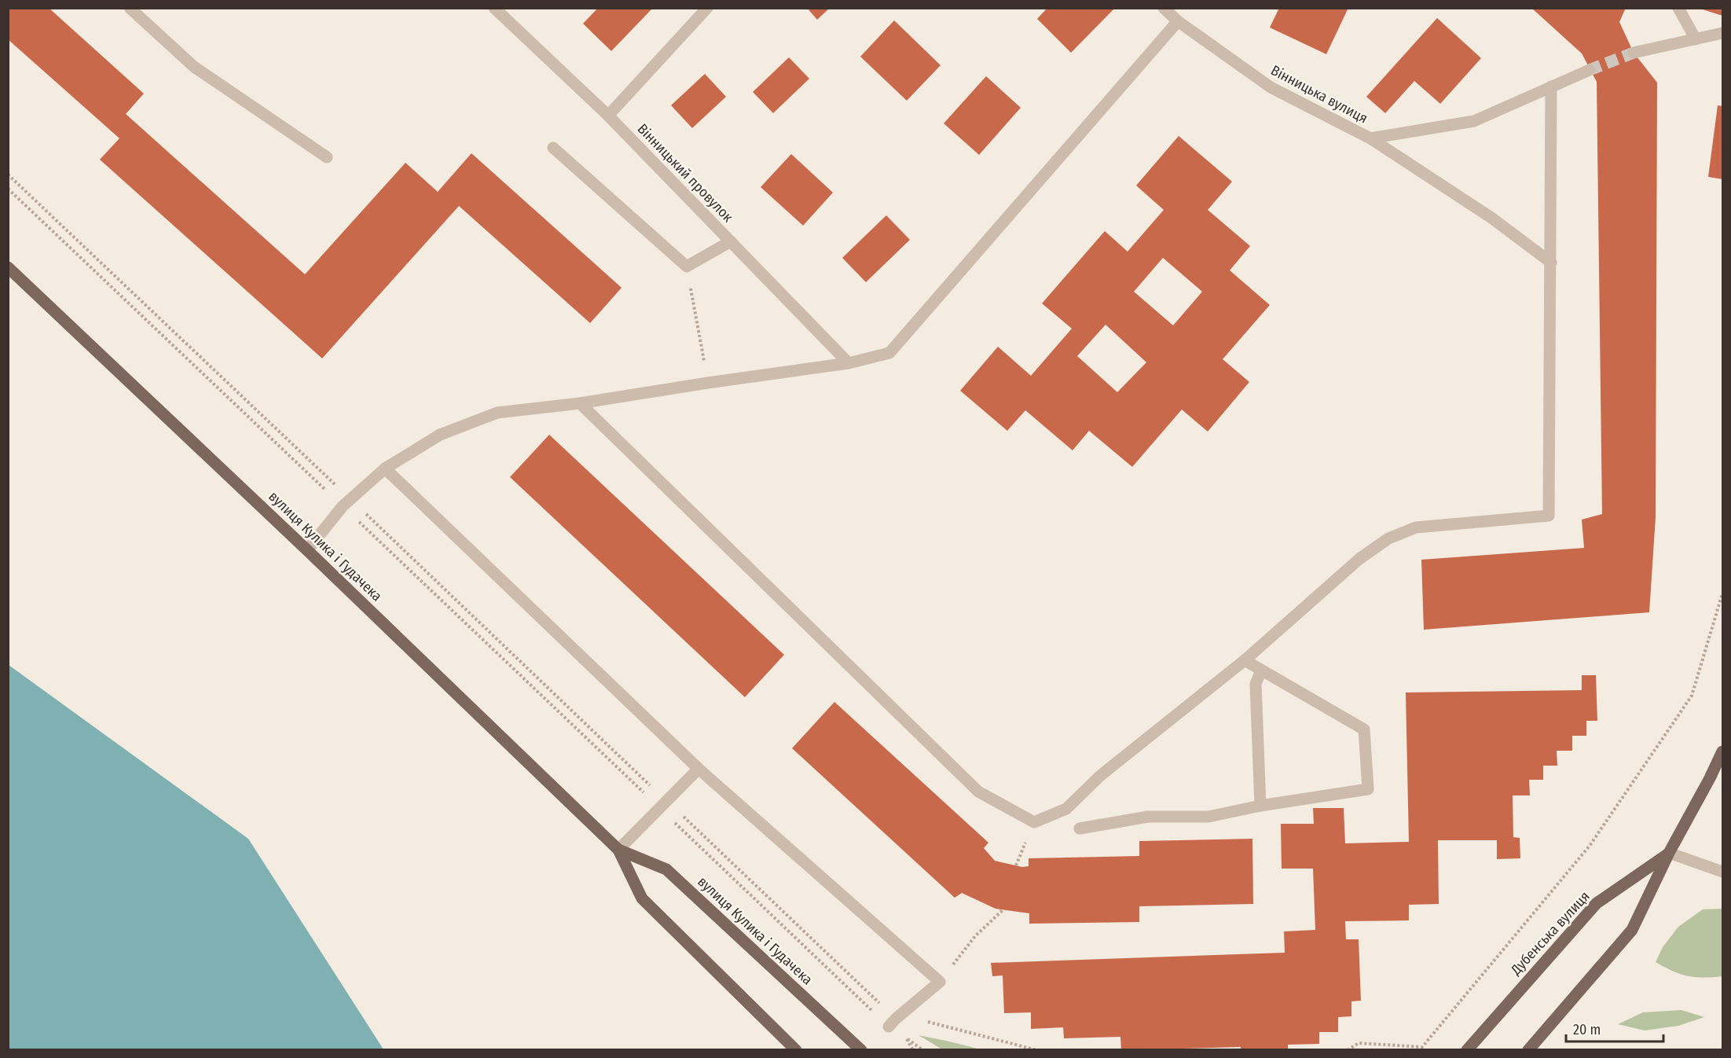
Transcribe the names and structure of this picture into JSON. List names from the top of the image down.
{
  "streets": {
    "main road": ["вулиця Кулика і Гудачека", "Дубенська вулиця"],
    "street": ["Вінницька вулиця", "Вінницький провулок"]
  },
  "scale_bar": "20 m"
}
